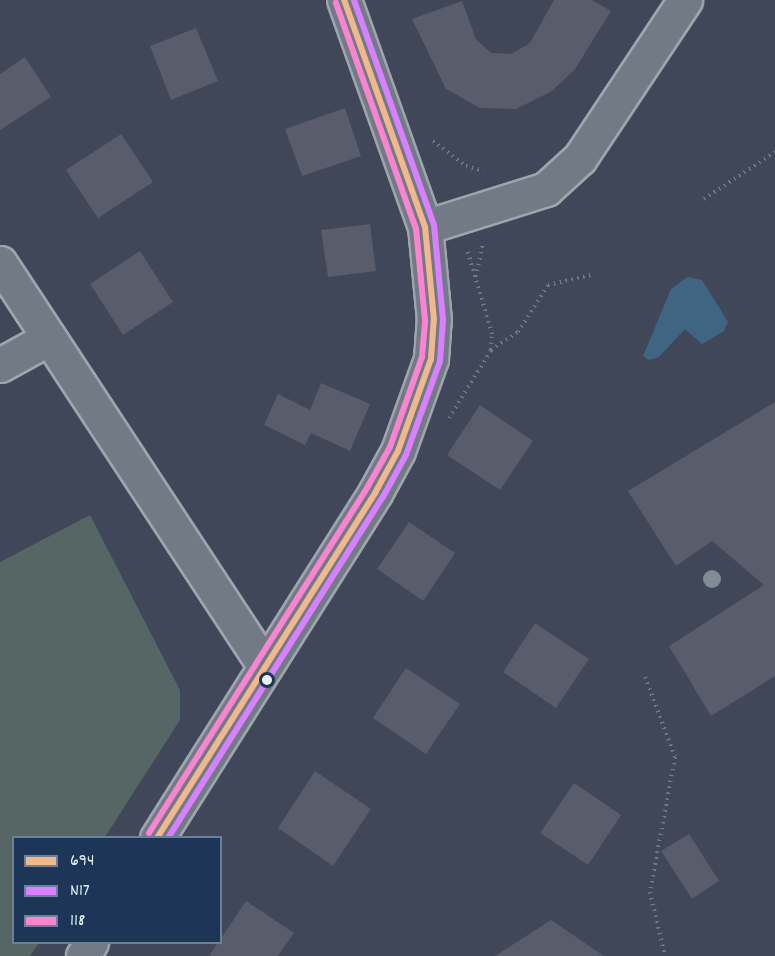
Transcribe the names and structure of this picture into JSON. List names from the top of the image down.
{
  "lines": ["transit line 694", "transit line N17", "transit line 118"],
  "legend": ["694", "N17", "118"]
}
